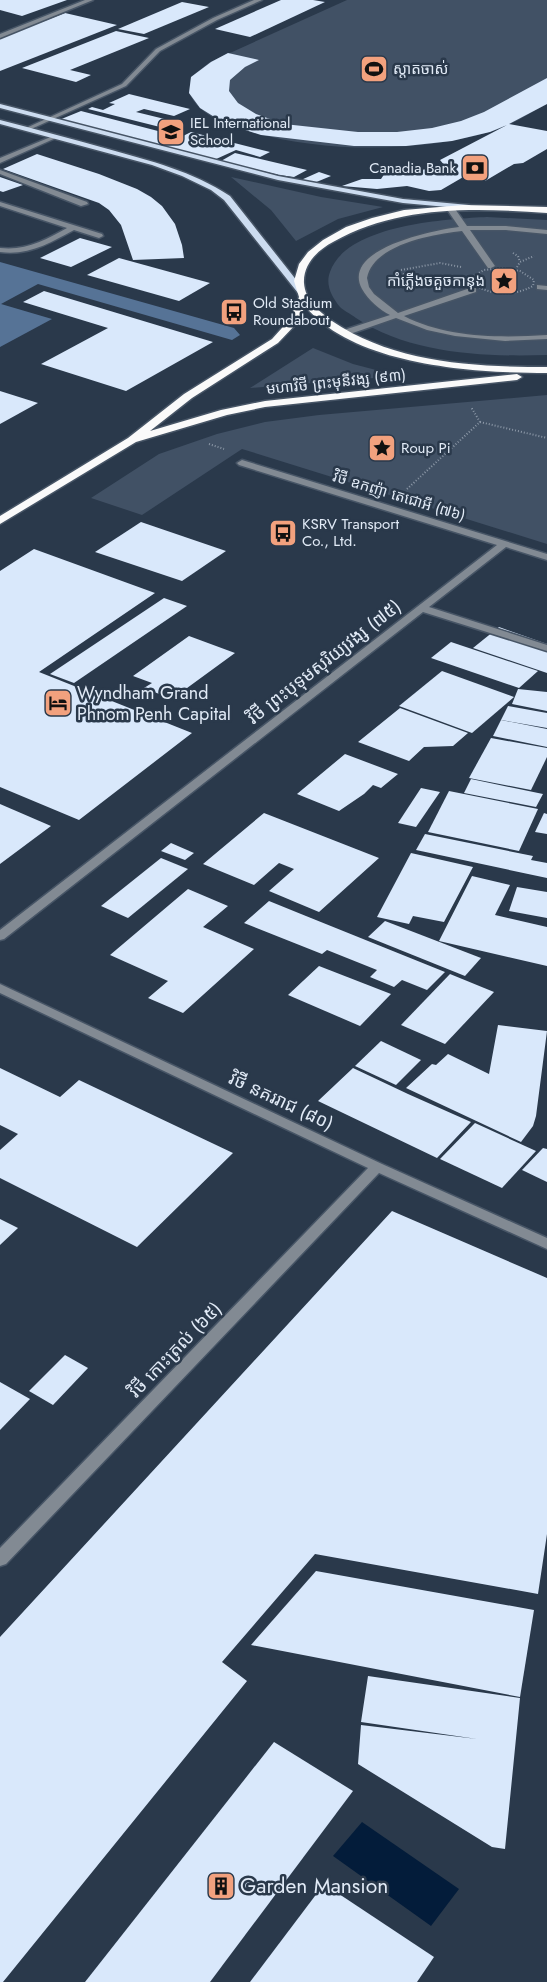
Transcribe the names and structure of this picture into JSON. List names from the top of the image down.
{
  "streets": {
    "highway": ["មហាវិថី ព្រះមុនីវង្ស (៩៣)"],
    "street": [
      "វិថី ឧកញ៉ា តេជោអី (៧៦)",
      "វិថី ព្រះបុទុមសុរិយ្យវង្ស (៧៥)",
      "វិថី នគររាជ (៨០)",
      "វិថី កោះត្រល់ (៦៥)"
    ]
  },
  "crossings": [
    ["វិថី ឧកញ៉ា តេជោអី (៧៦)", "វិថី ព្រះបុទុមសុរិយ្យវង្ស (៧៥)"],
    ["វិថី នគររាជ (៨០)", "វិថី កោះត្រល់ (៦៥)"]
  ],
  "places": {
    "sports": ["ស្ដាតចាស់"],
    "school or university": ["IEL International School"],
    "bank": ["Canadia Bank"],
    "place": ["កាំភ្លើងចគួចកានុង", "Roup Pi"],
    "bus stop": ["Old Stadium Roundabout", "KSRV Transport Co., Ltd."],
    "hotel": ["Wyndham Grand Phnom Penh Capital"],
    "building": ["Garden Mansion"]
  }
}
